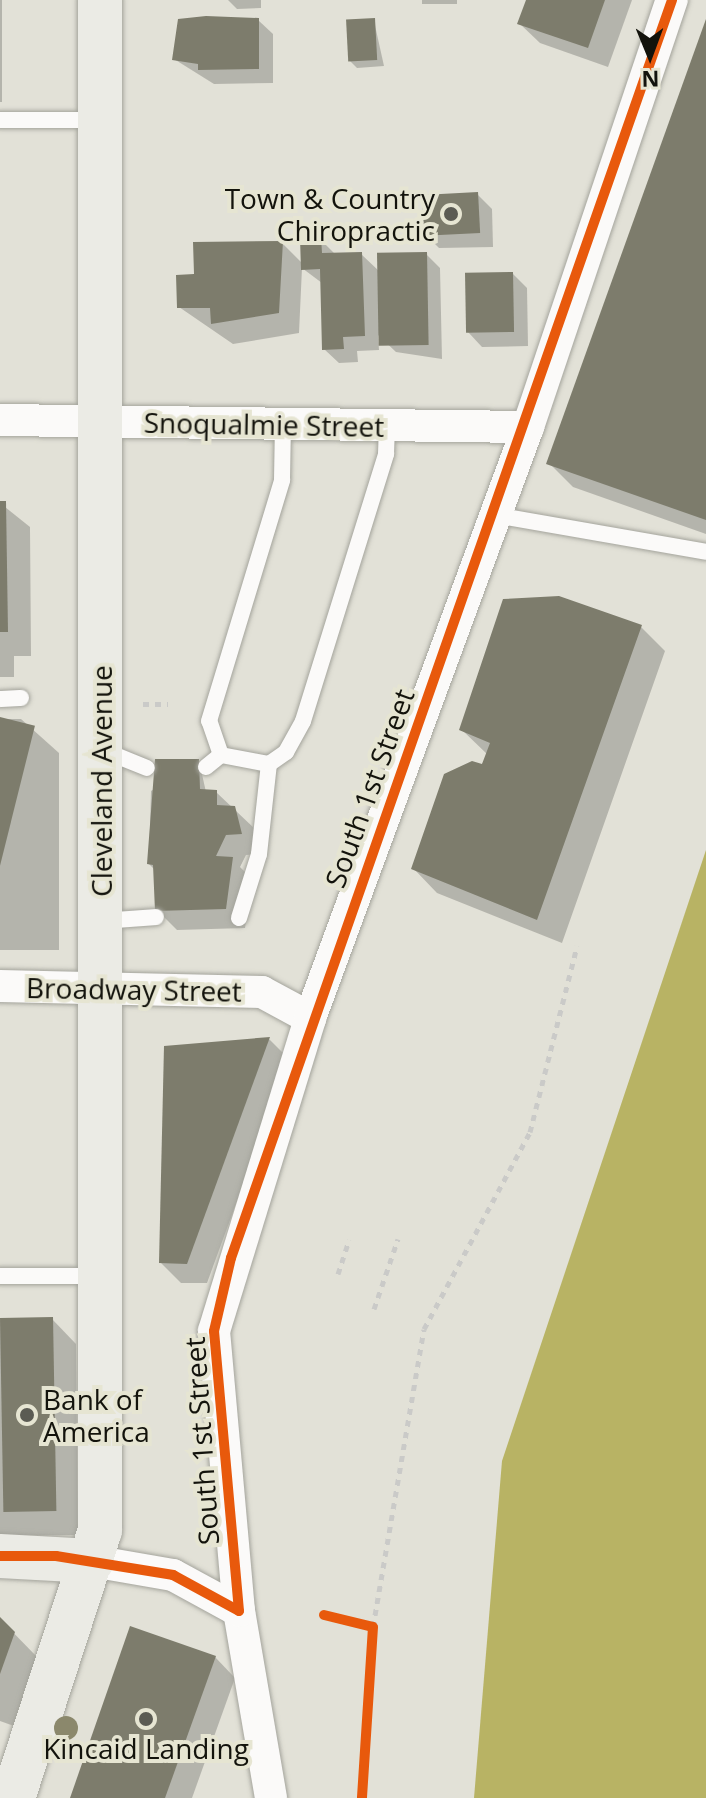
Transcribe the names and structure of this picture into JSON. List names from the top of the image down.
{
  "streets": {
    "street": [
      "Snoqualmie Street",
      "Cleveland Avenue",
      "South 1st Street",
      "Broadway Street"
    ]
  },
  "crossings": [
    ["Snoqualmie Street", "Cleveland Avenue"],
    ["Snoqualmie Street", "South 1st Street"],
    ["Cleveland Avenue", "Broadway Street"],
    ["South 1st Street", "Broadway Street"]
  ],
  "places": ["Town & Country Chiropractic", "Bank of America", "Kincaid Landing"],
  "north": "bottom"
}
